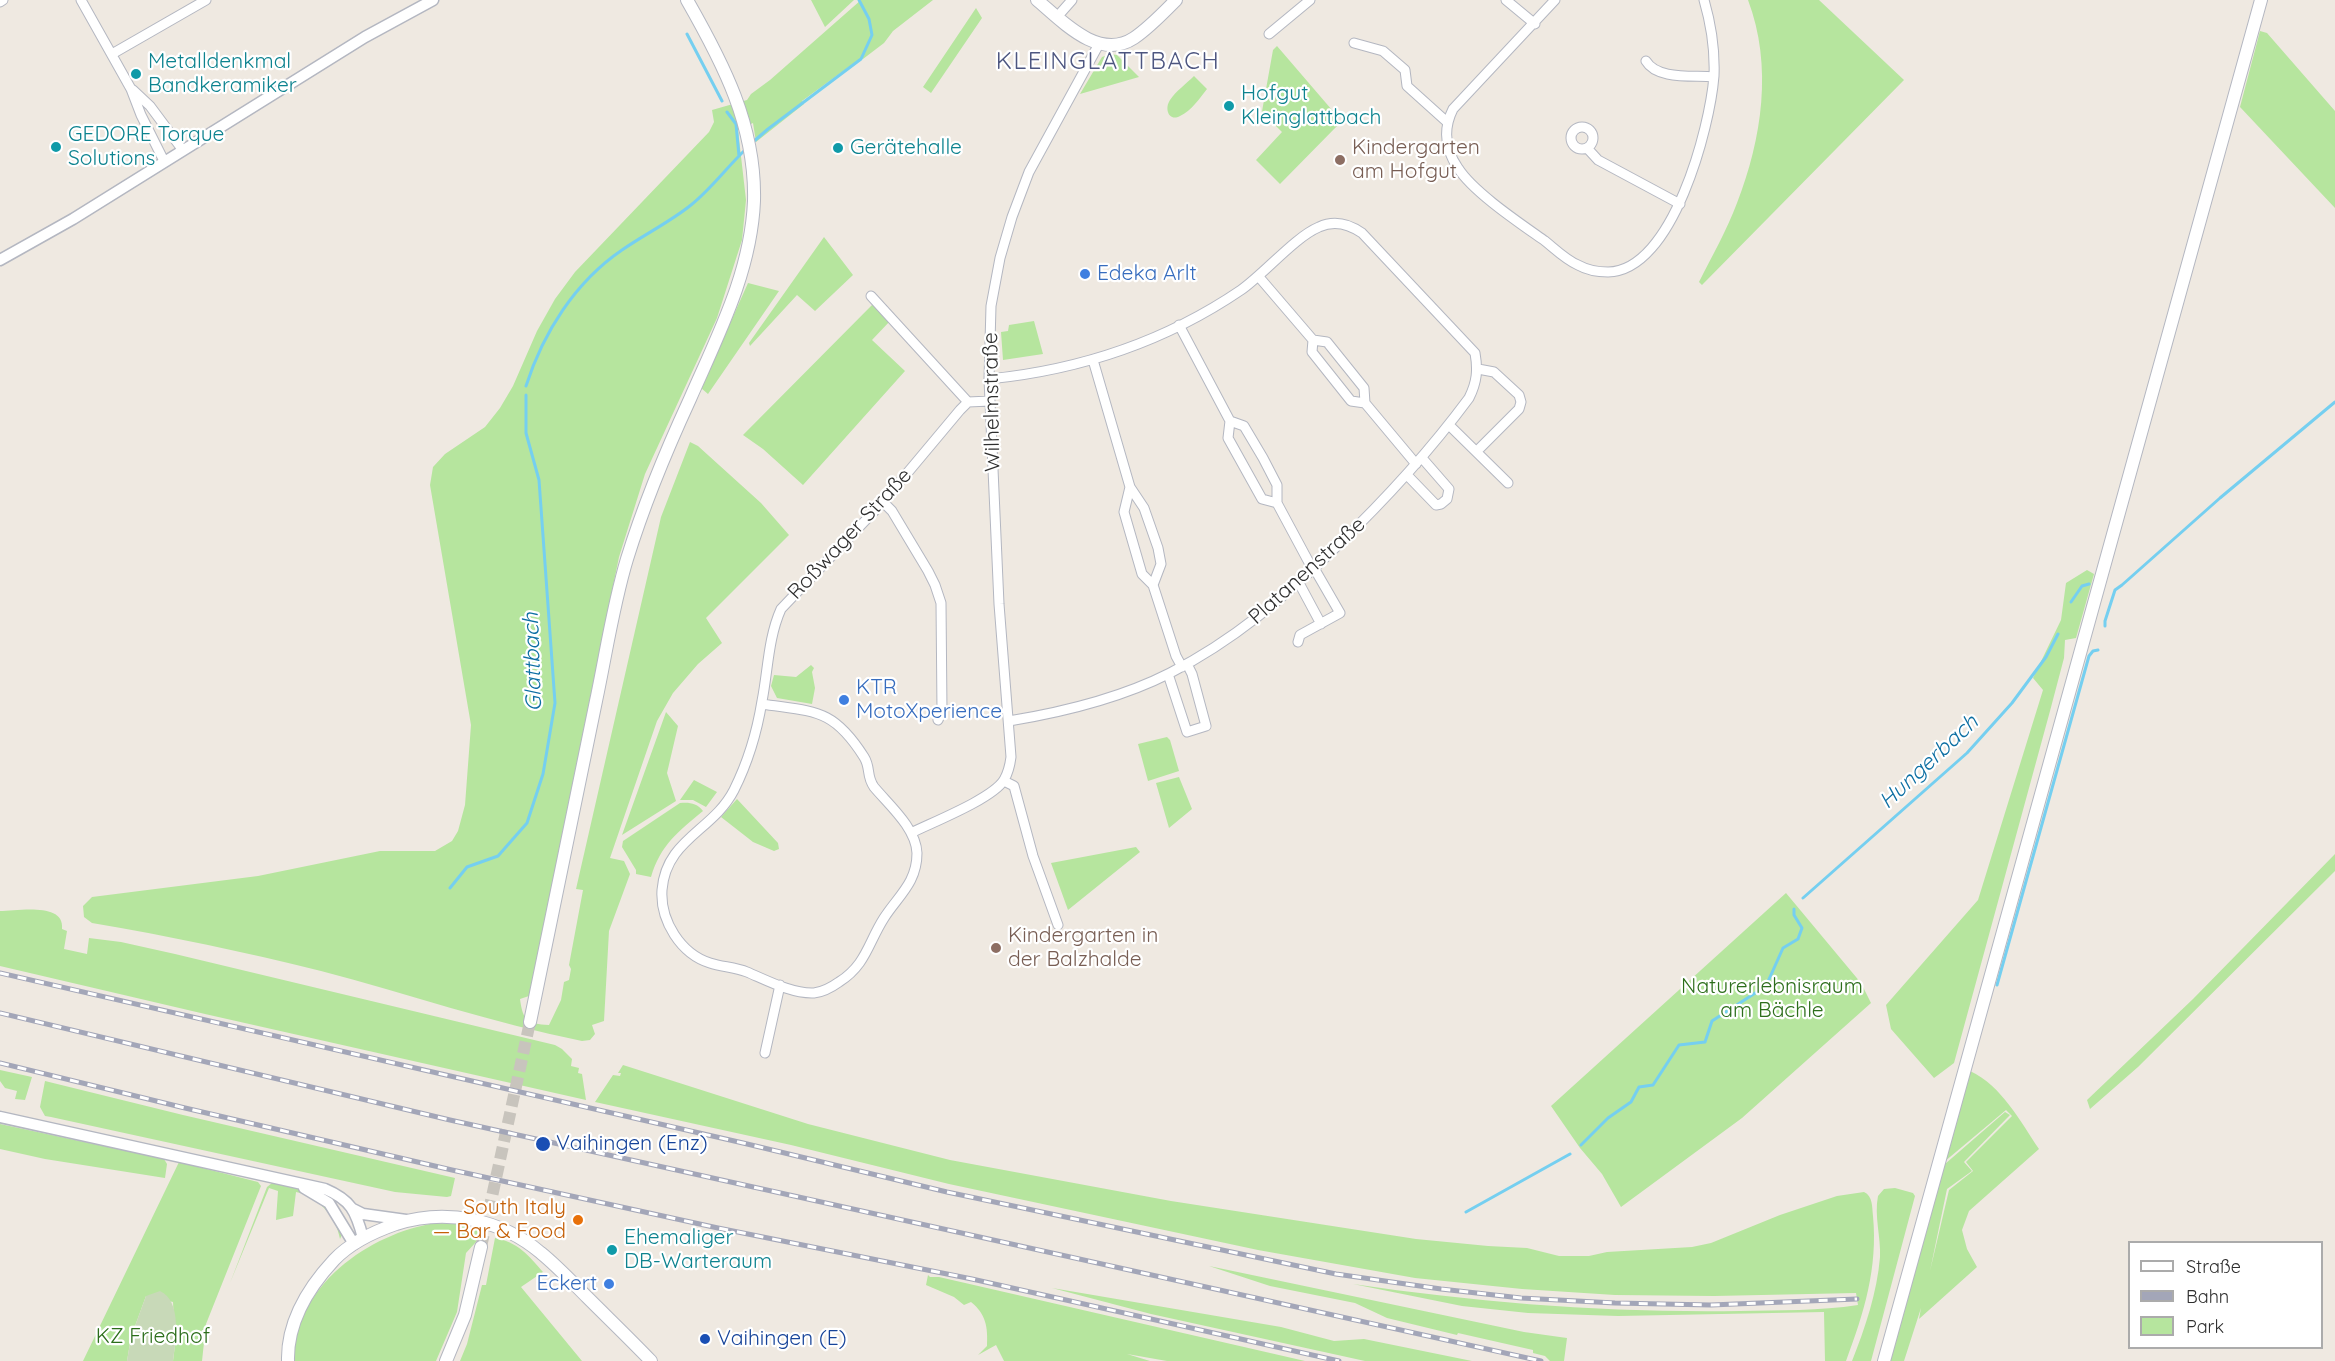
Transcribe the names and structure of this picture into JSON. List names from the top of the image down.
{
  "streets": {
    "street": ["Wilhelmstraße", "Roßwager Straße", "Platanenstraße"]
  },
  "crossings": [
    ["Wilhelmstraße", "Platanenstraße"]
  ],
  "districts": ["KLEINGLATTBACH"],
  "water": ["Glattbach", "Hungerbach"],
  "parks": ["Naturerlebnisraum am Bächle", "KZ Friedhof"],
  "places": [
    "Metalldenkmal Bandkeramiker",
    "Hofgut Kleinglattbach",
    "GEDORE Torque Solutions",
    "Gerätehalle",
    "Kindergarten am Hofgut",
    "Edeka Arlt",
    "KTR MotoXperience",
    "Kindergarten in der Balzhalde",
    "Vaihingen (Enz)",
    "South Italy — Bar & Food",
    "Ehemaliger DB-Warteraum",
    "Eckert",
    "Vaihingen (E)"
  ],
  "legend": ["Straße", "Bahn", "Park"]
}
